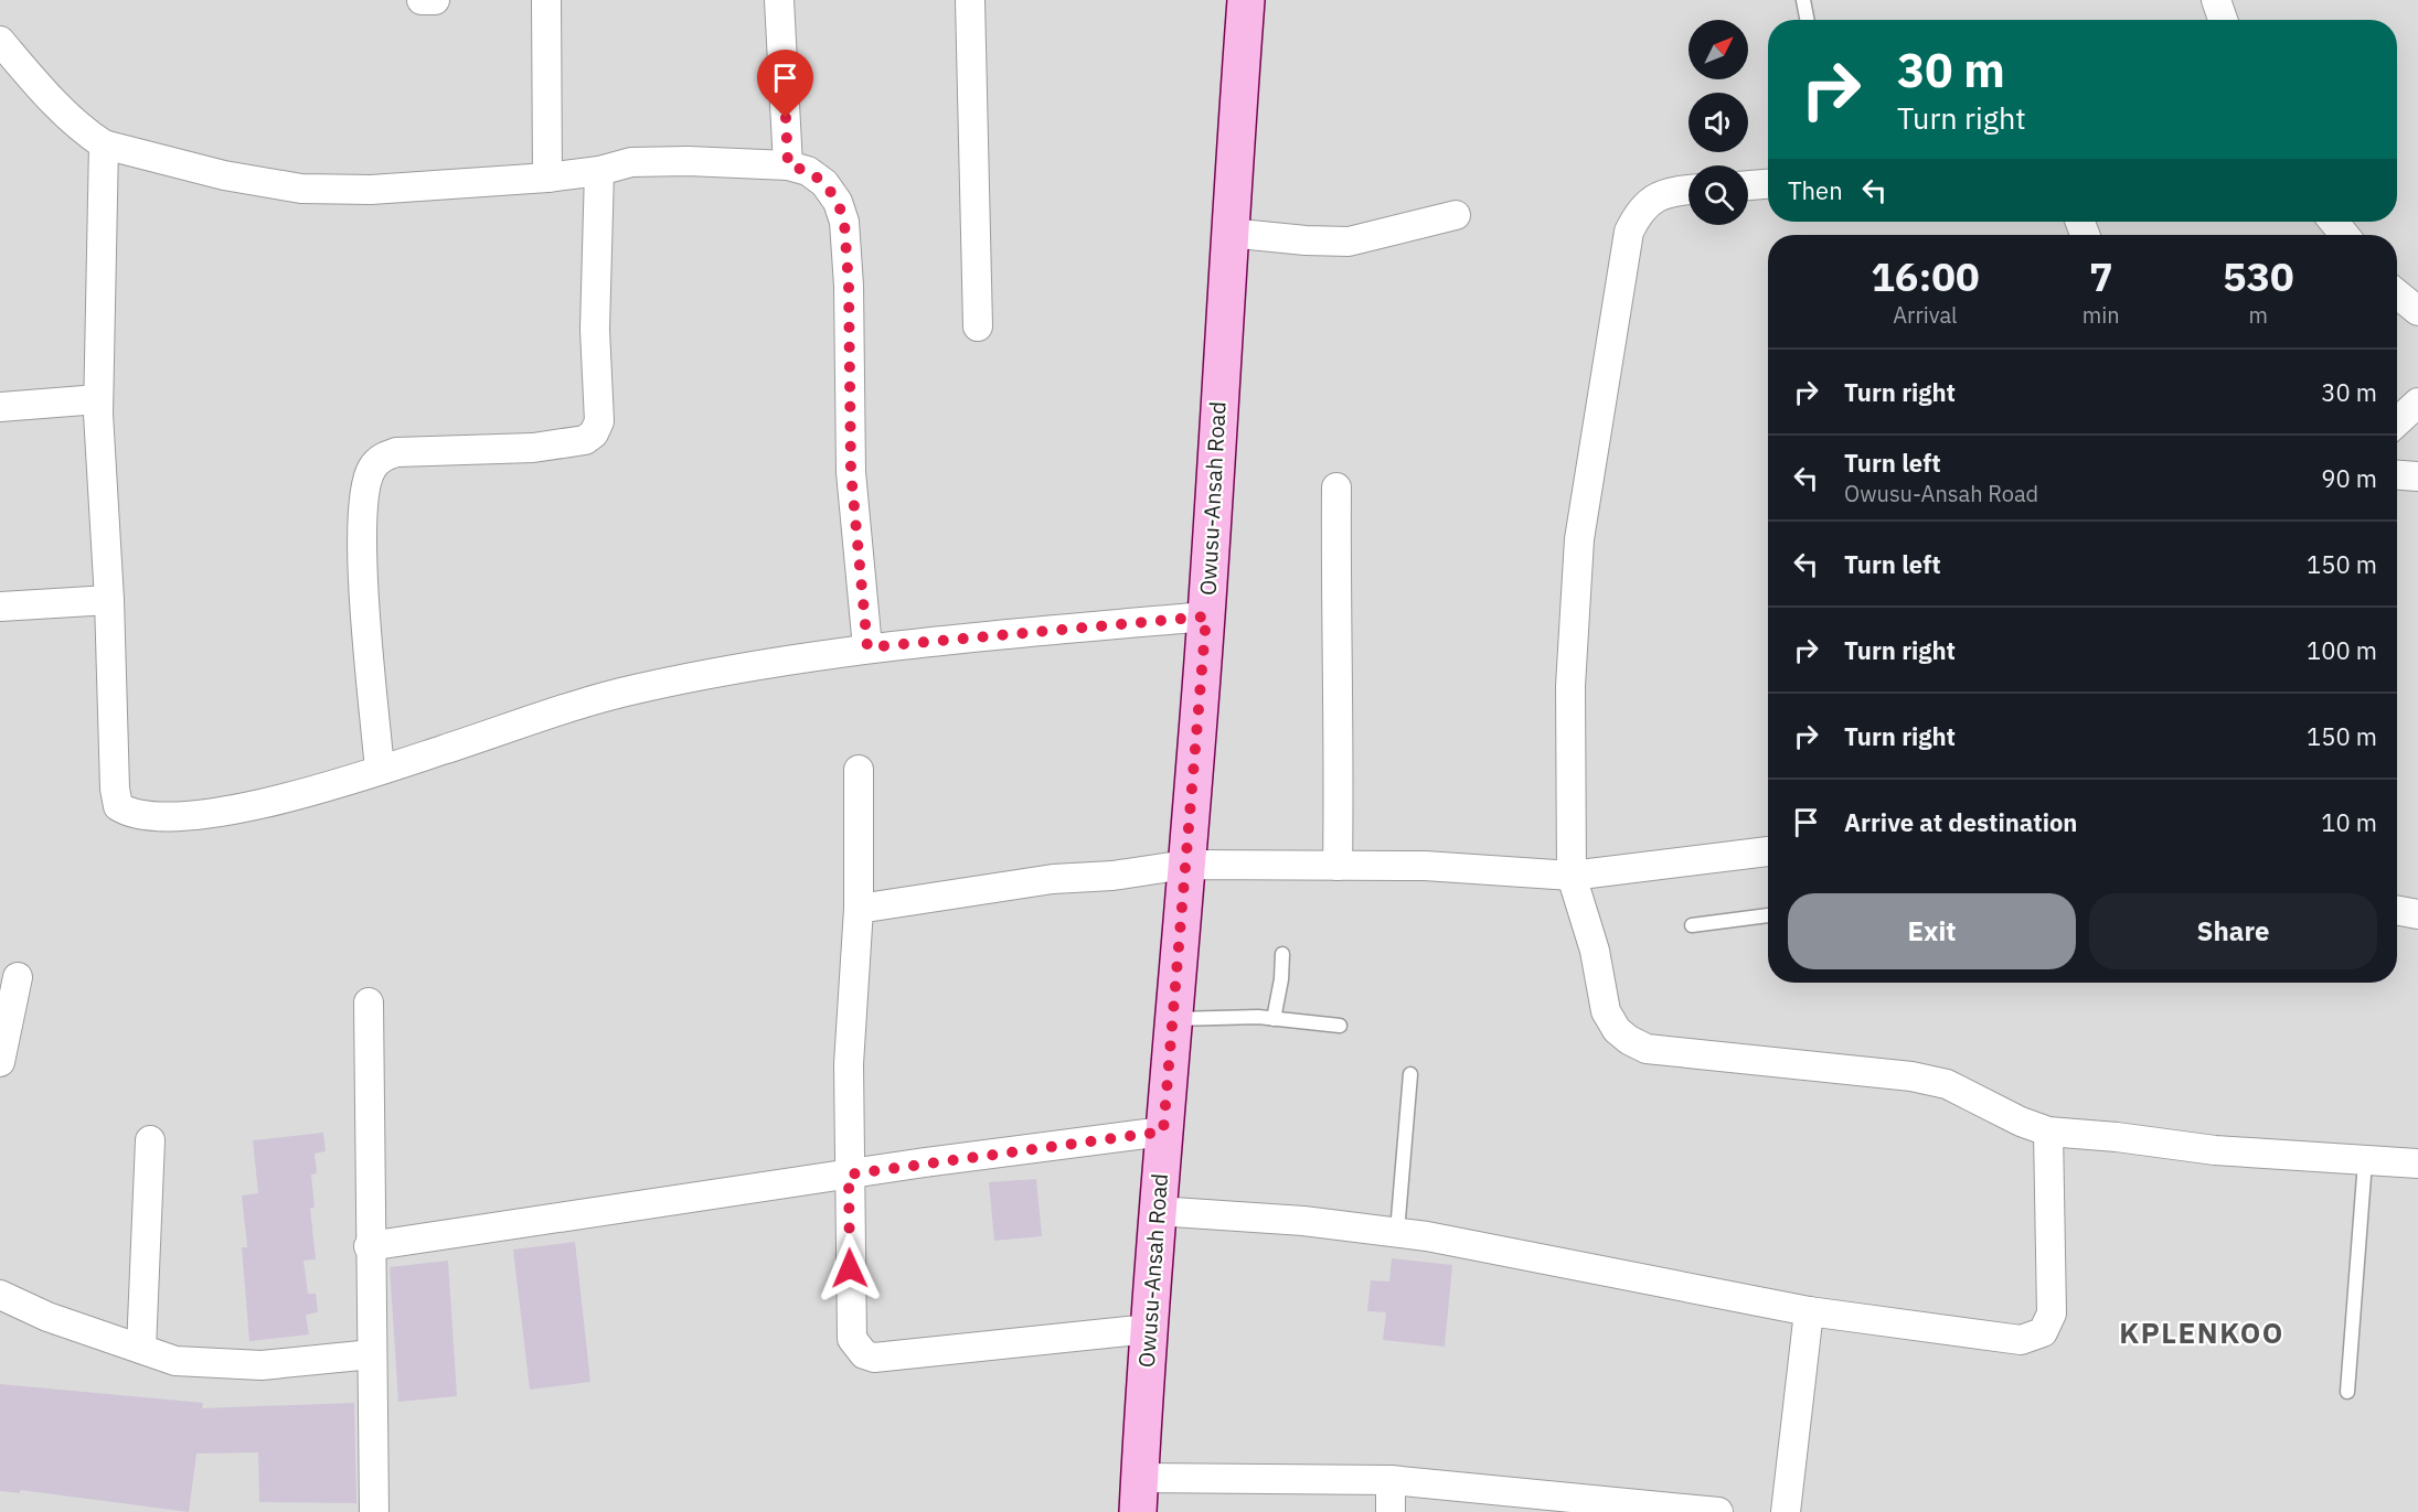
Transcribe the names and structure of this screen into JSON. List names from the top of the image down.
{
  "streets": {
    "street": ["Owusu-Ansah Road"]
  },
  "districts": ["KPLENKOO"],
  "north": "top right",
  "page": {
    "turn": ["30 m", "Turn right"],
    "then": "Then",
    "eta": [
      "16:00",
      "Arrival",
      "7",
      "min",
      "530",
      "m"
    ],
    "list": [
      {
        "name": "Turn right",
        "value": "30 m"
      },
      {
        "name": "Turn left",
        "note": "Owusu-Ansah Road",
        "value": "90 m"
      },
      {
        "name": "Turn left",
        "value": "150 m"
      },
      {
        "name": "Turn right",
        "value": "100 m"
      },
      {
        "name": "Turn right",
        "value": "150 m"
      },
      {
        "name": "Arrive at destination",
        "value": "10 m"
      }
    ],
    "buttons": ["Exit", "Share"]
  }
}
